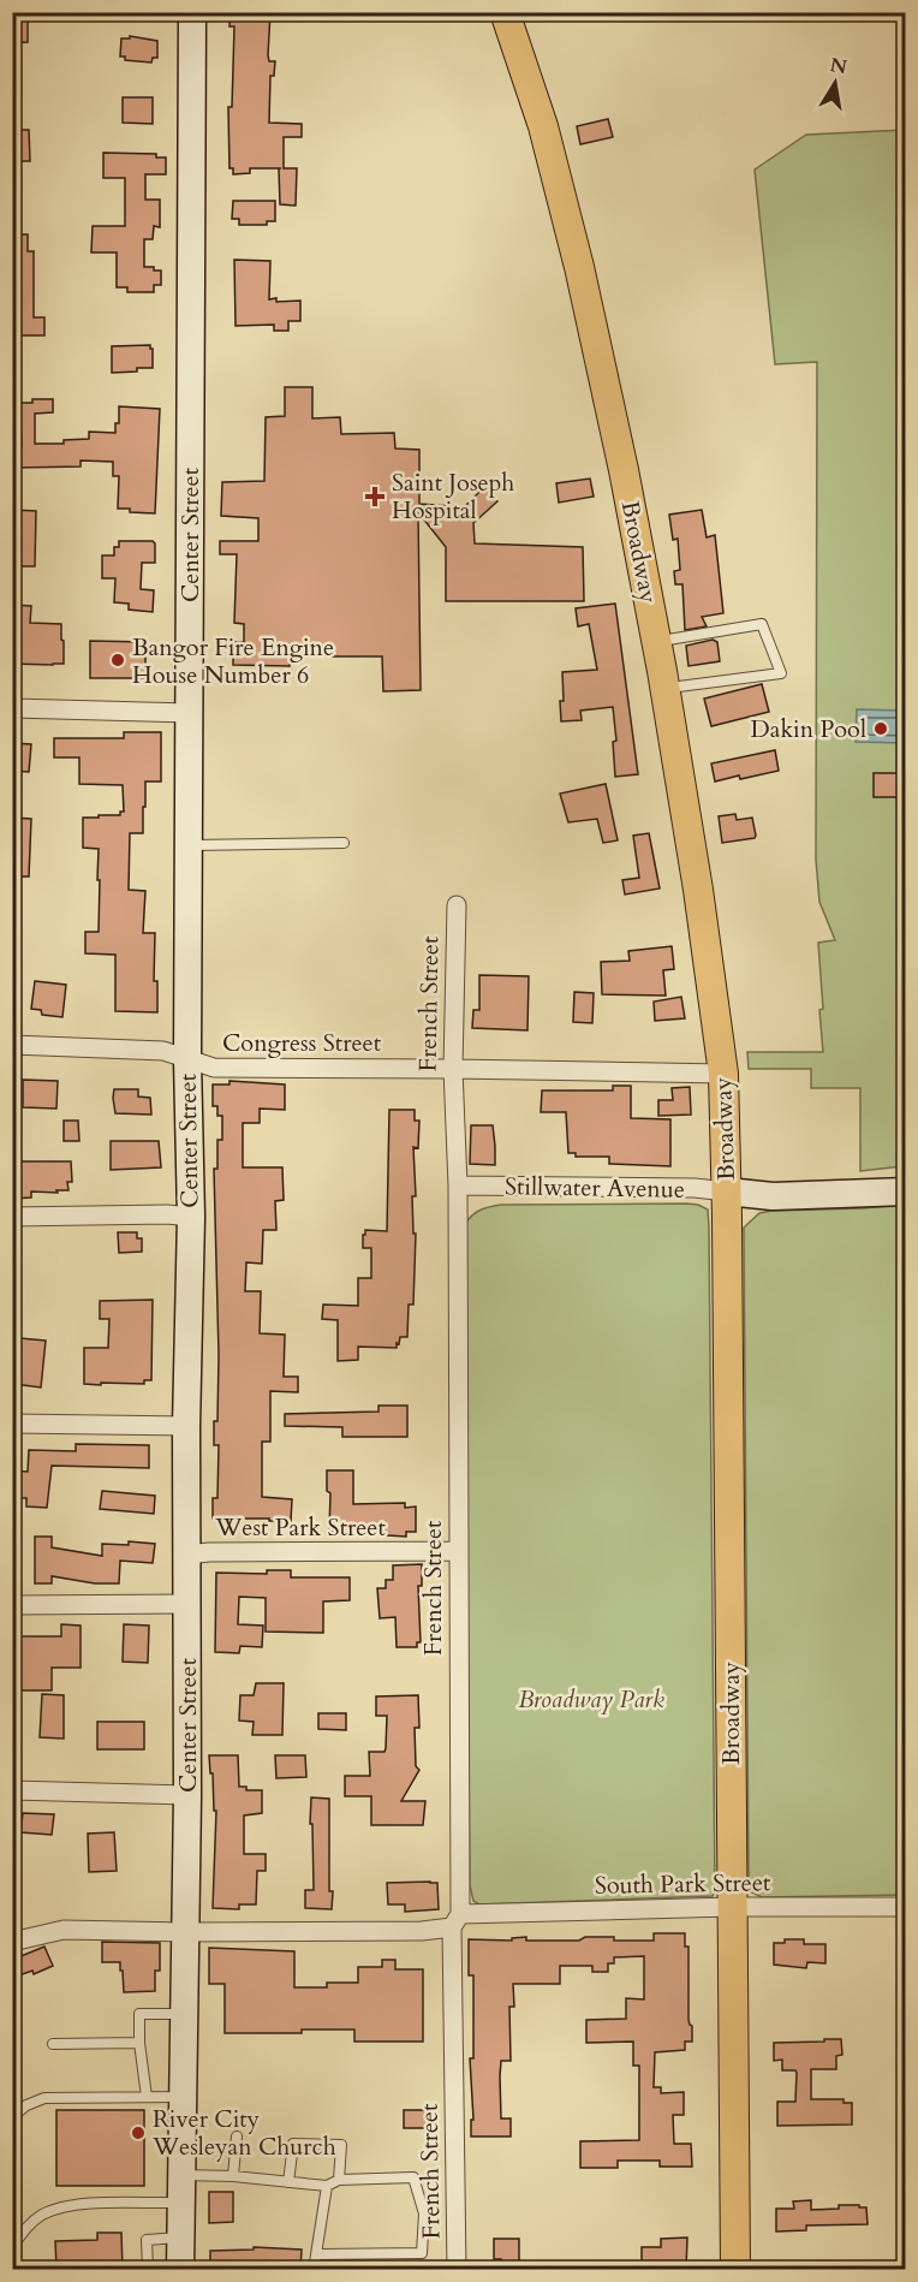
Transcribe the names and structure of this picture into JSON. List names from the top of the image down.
{
  "streets": {
    "main road": ["Broadway"],
    "street": [
      "Center Street",
      "French Street",
      "Congress Street",
      "Stillwater Avenue",
      "West Park Street",
      "South Park Street"
    ]
  },
  "crossings": [
    ["Center Street", "Congress Street"],
    ["Center Street", "West Park Street"],
    ["Center Street", "South Park Street"],
    ["Broadway", "Congress Street"],
    ["Broadway", "Stillwater Avenue"],
    ["Broadway", "South Park Street"],
    ["French Street", "Congress Street"],
    ["French Street", "Stillwater Avenue"],
    ["French Street", "West Park Street"],
    ["French Street", "South Park Street"]
  ],
  "parks": ["Broadway Park"],
  "places": {
    "health": ["Saint Joseph Hospital"],
    "other": ["Bangor Fire Engine House Number 6", "Dakin Pool", "River City Wesleyan Church"]
  },
  "north": "top"
}
